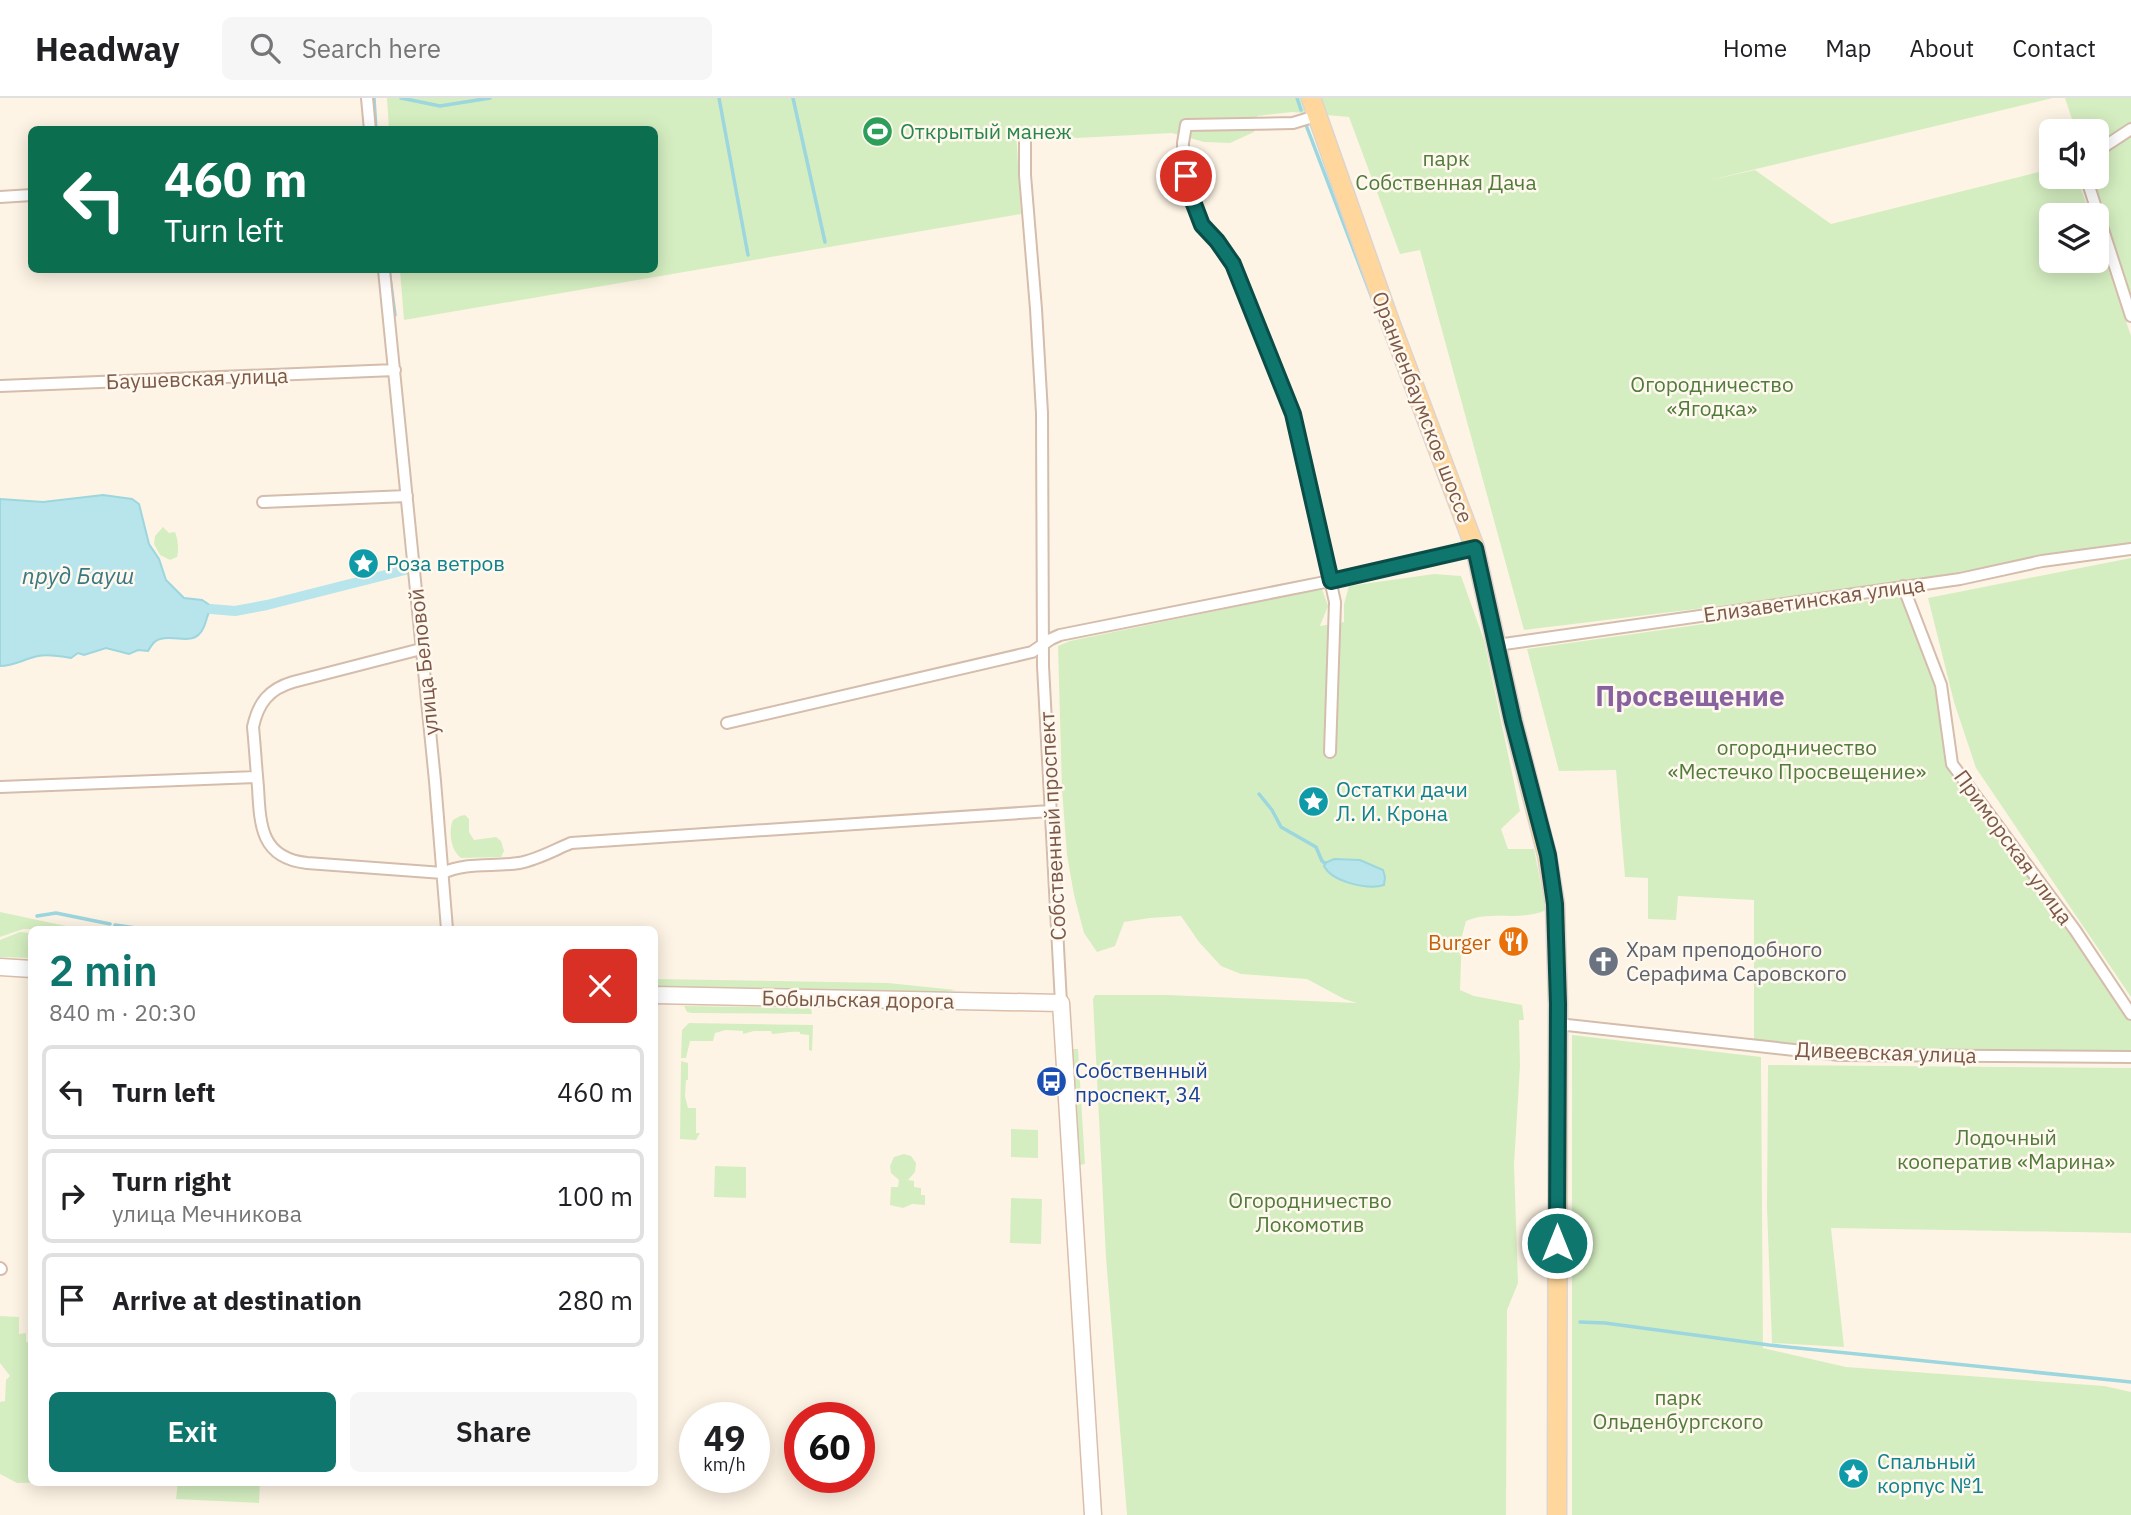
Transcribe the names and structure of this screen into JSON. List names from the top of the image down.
{
  "streets": {
    "main road": ["Ораниенбаумское шоссе"],
    "street": [
      "Баушевская улица",
      "Елизаветинская улица",
      "улица Беловой",
      "Собственный проспект",
      "Приморская улица",
      "Бобыльская дорога",
      "Дивеевская улица"
    ]
  },
  "crossings": [
    ["Баушевская улица", "улица Беловой"],
    ["Ораниенбаумское шоссе", "Елизаветинская улица"],
    ["Ораниенбаумское шоссе", "Дивеевская улица"],
    ["Елизаветинская улица", "Приморская улица"],
    ["Собственный проспект", "Бобыльская дорога"]
  ],
  "districts": ["Просвещение"],
  "water": ["пруд Бауш"],
  "parks": [
    "парк Собственная Дача",
    "Огородничество «Ягодка»",
    "огородничество «Местечко Просвещение»",
    "Лодочный кооператив «Марина»",
    "Огородничество Локомотив",
    "парк Ольденбургского"
  ],
  "places": {
    "sports": ["Открытый манеж"],
    "place": ["Роза ветров", "Остатки дачи Л. И. Крона", "Спальный корпус №1"],
    "restaurant": ["Burger"],
    "church": ["Храм преподобного Серафима Саровского"],
    "bus stop": ["Собственный проспект, 34"]
  },
  "page": {
    "header": "Headway",
    "search": "Search here",
    "nav": [
      "Home",
      "Map",
      "About",
      "Contact"
    ],
    "turn": ["460 m", "Turn left"],
    "heading": ["2 min", "840 m · 20:30"],
    "list": [
      {
        "name": "Turn left",
        "value": "460 m"
      },
      {
        "name": "Turn right",
        "note": "улица Мечникова",
        "value": "100 m"
      },
      {
        "name": "Arrive at destination",
        "value": "280 m"
      }
    ],
    "buttons": ["Exit", "Share"],
    "speed": "49 km/h",
    "limit": "60"
  }
}
